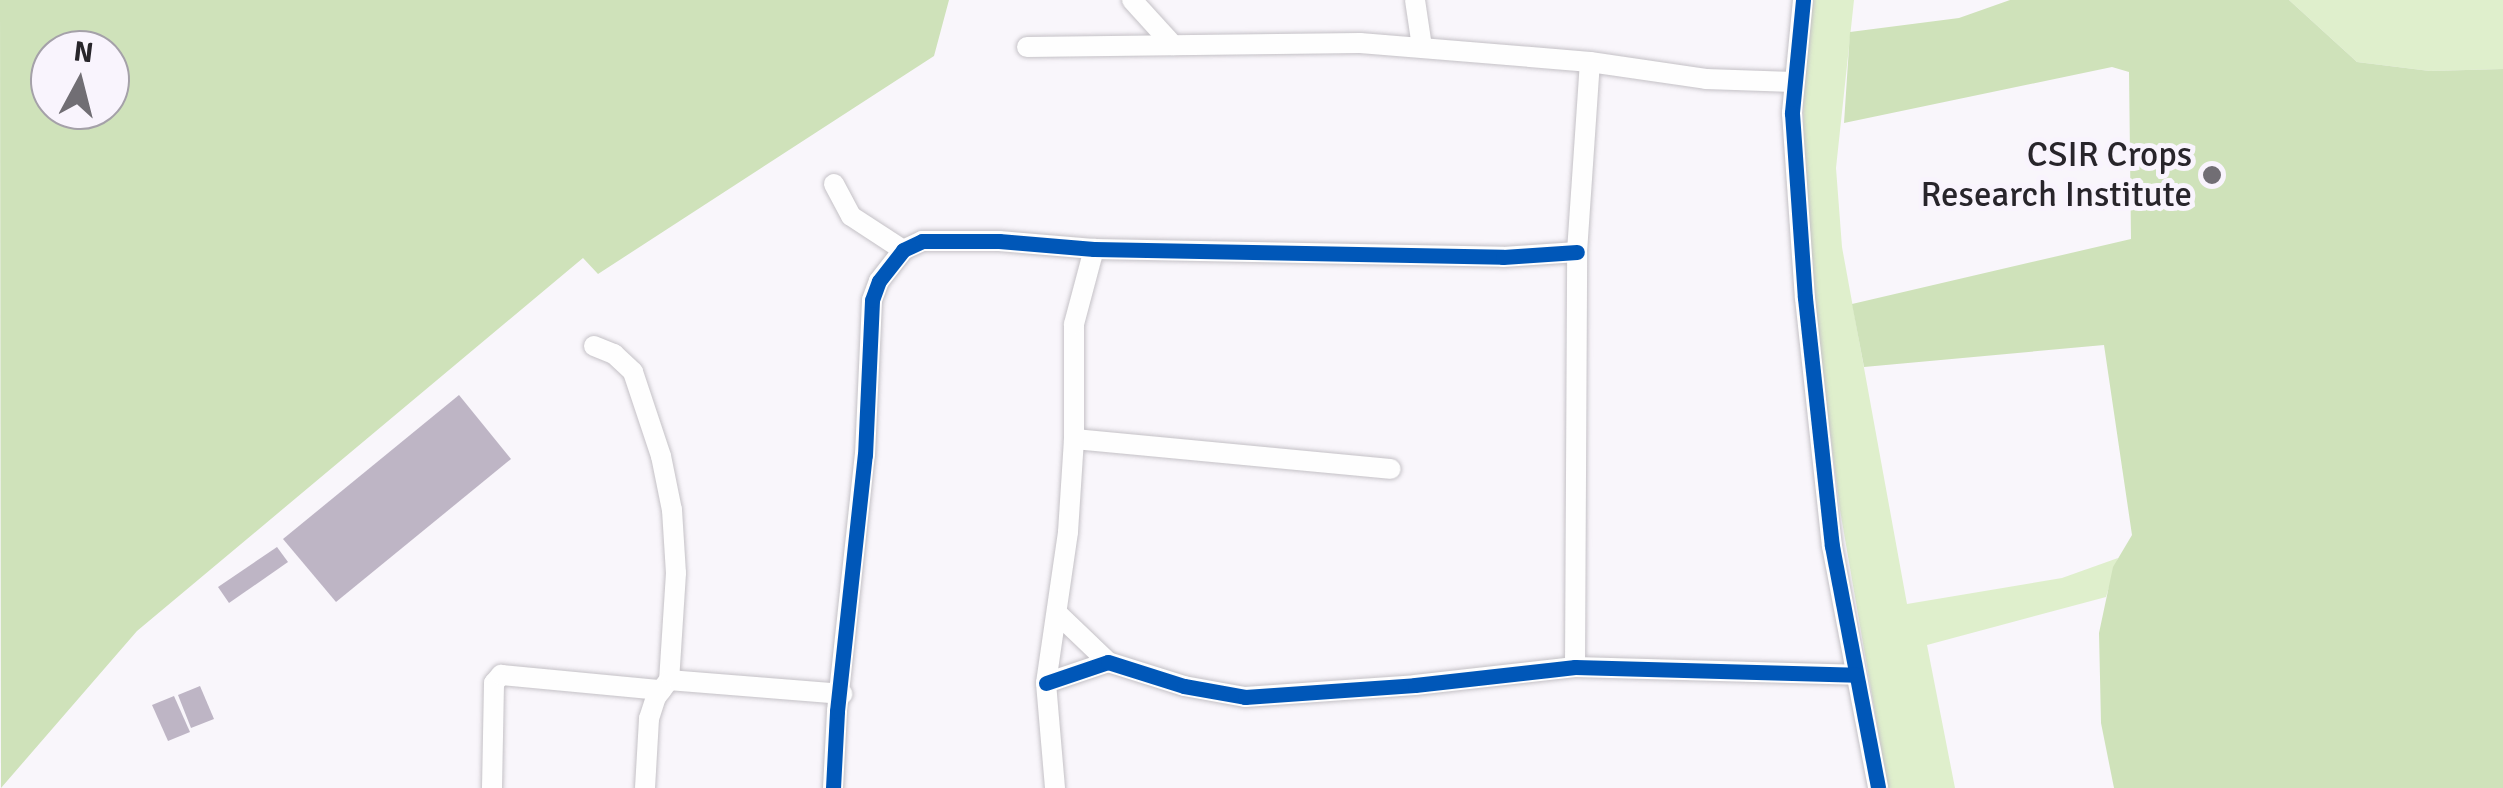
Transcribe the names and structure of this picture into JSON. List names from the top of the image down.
{
  "places": ["CSIR Crops Research Institute"],
  "north": "top"
}
